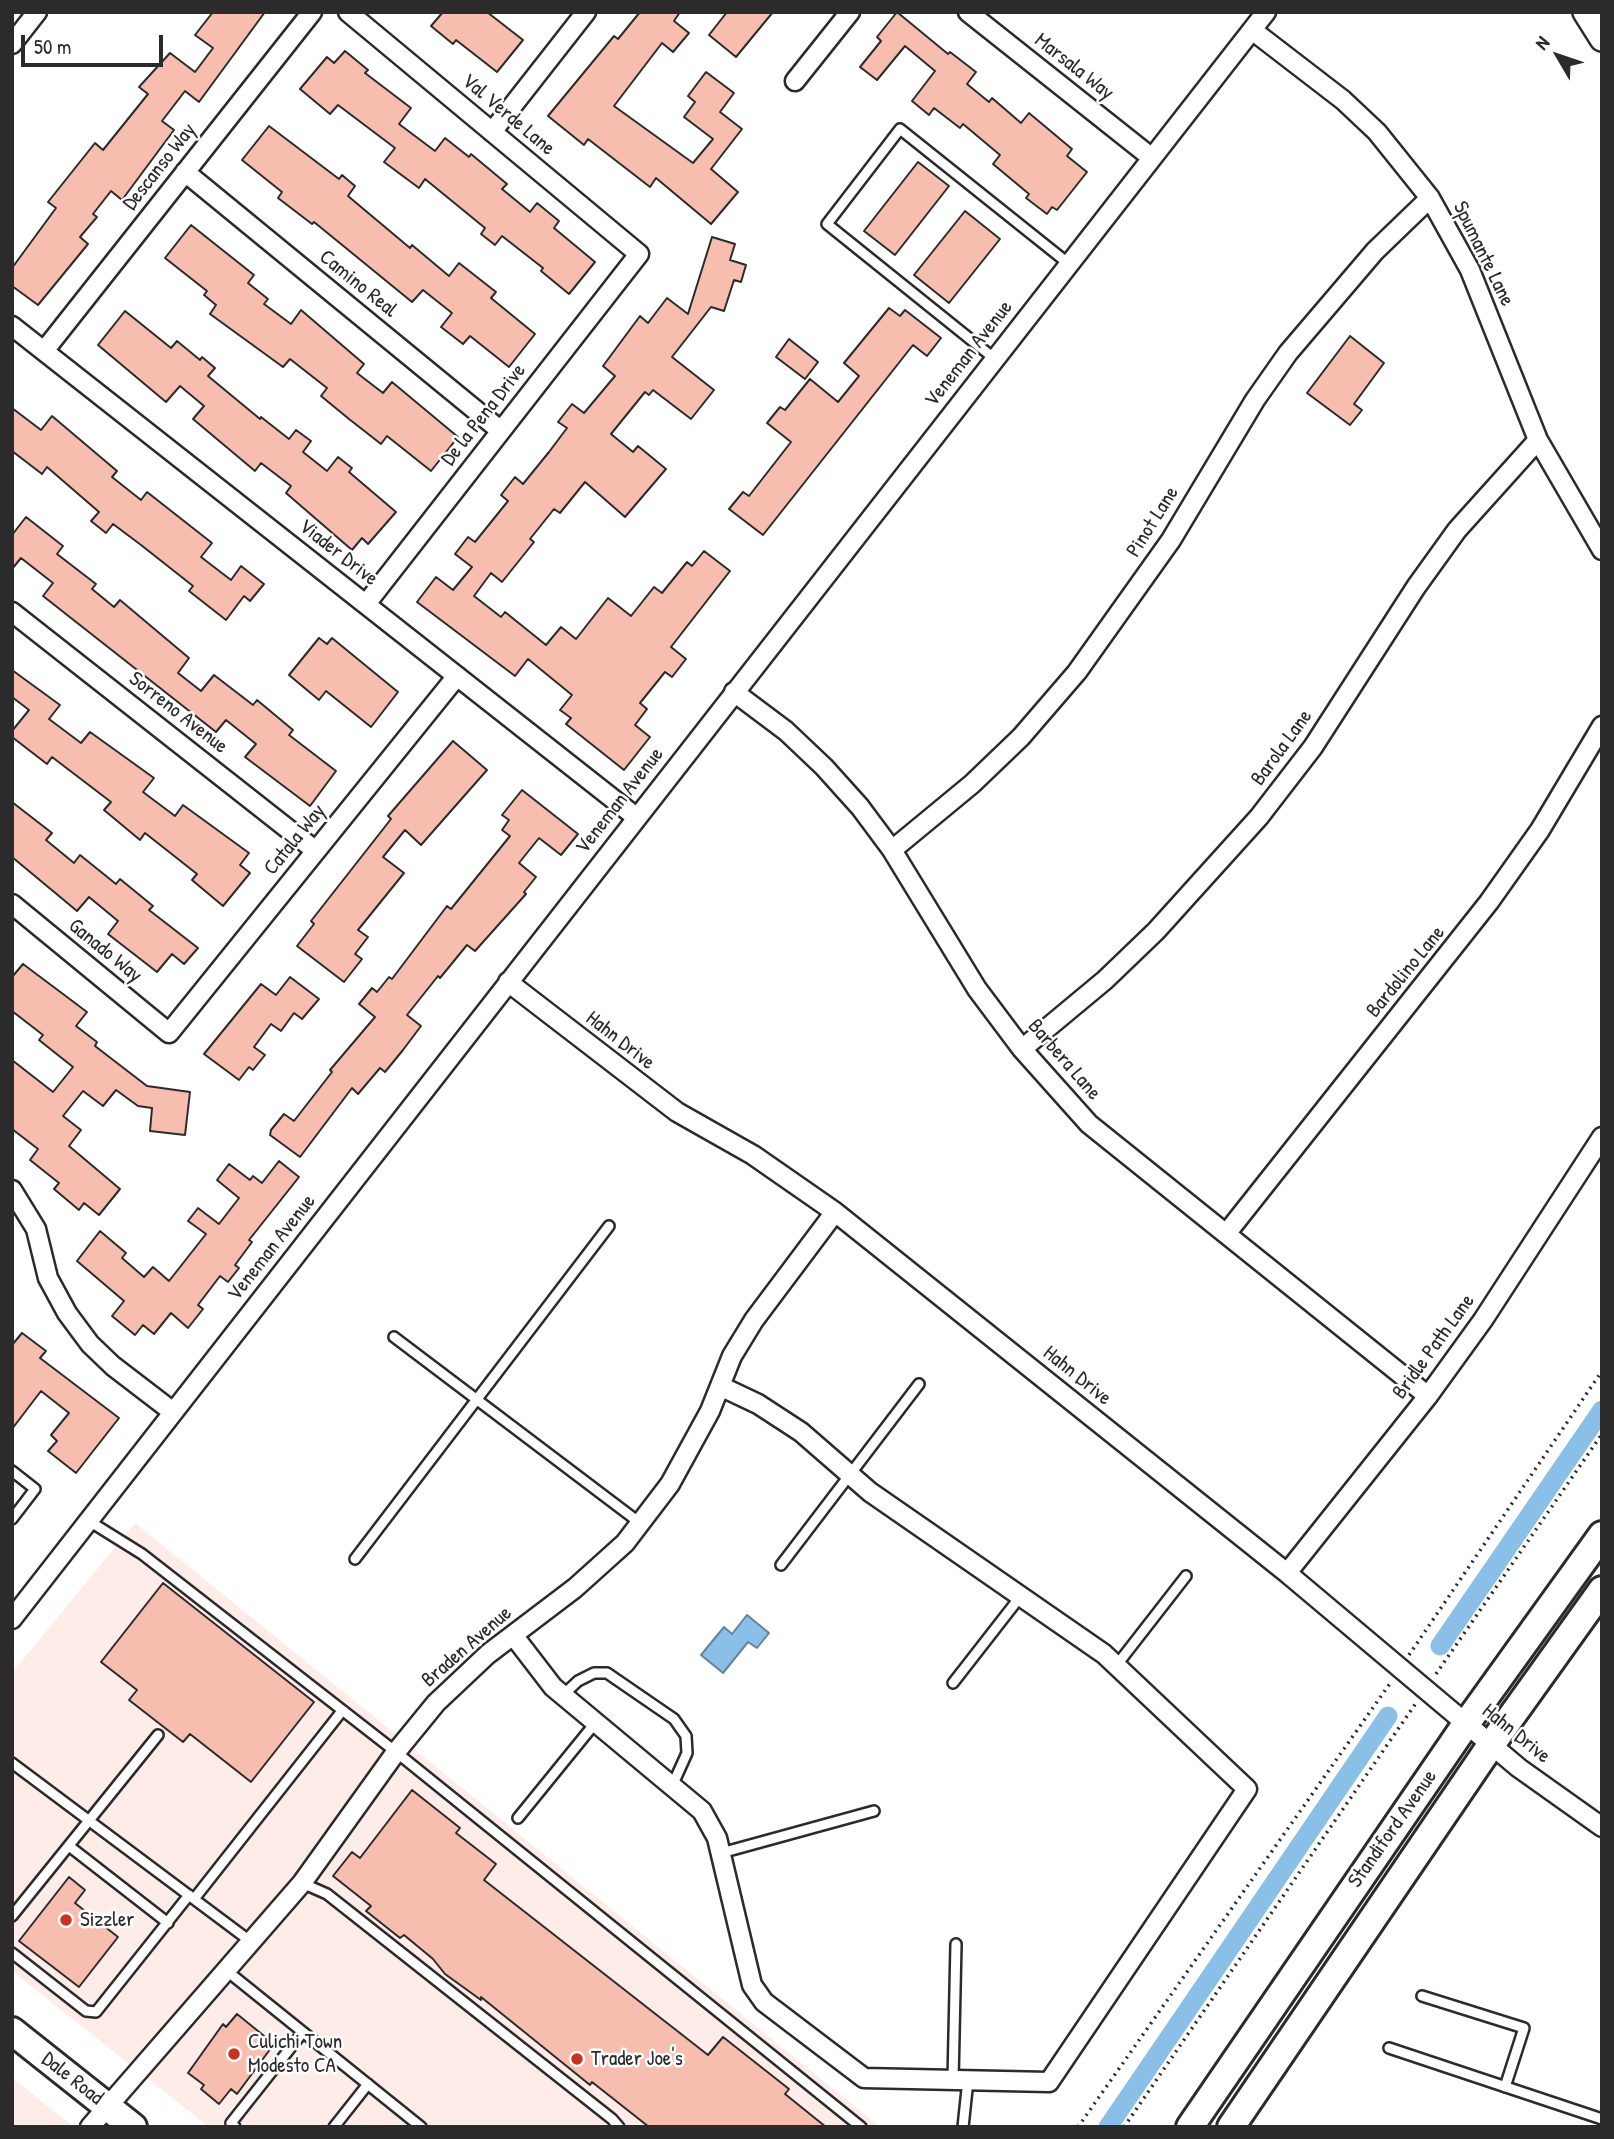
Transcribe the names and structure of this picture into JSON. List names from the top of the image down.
{
  "streets": {
    "main road": ["Standiford Avenue", "Dale Road"],
    "street": [
      "Marsala Way",
      "Val Verde Lane",
      "Descanso Way",
      "Spumante Lane",
      "Camino Real",
      "Veneman Avenue",
      "De la Pena Drive",
      "Pinot Lane",
      "Viader Drive",
      "Sorreno Avenue",
      "Barola Lane",
      "Catala Way",
      "Ganado Way",
      "Bardolino Lane",
      "Hahn Drive",
      "Barbera Lane",
      "Bridle Path Lane",
      "Braden Avenue"
    ]
  },
  "crossings": [
    ["Marsala Way", "Veneman Avenue"],
    ["Val Verde Lane", "De la Pena Drive"],
    ["Descanso Way", "Camino Real"],
    ["Descanso Way", "Viader Drive"],
    ["Spumante Lane", "Veneman Avenue"],
    ["Spumante Lane", "Pinot Lane"],
    ["Spumante Lane", "Barola Lane"],
    ["Camino Real", "De la Pena Drive"],
    ["Veneman Avenue", "Viader Drive"],
    ["Veneman Avenue", "Hahn Drive"],
    ["Veneman Avenue", "Barbera Lane"],
    ["De la Pena Drive", "Viader Drive"],
    ["Pinot Lane", "Barbera Lane"],
    ["Viader Drive", "Catala Way"],
    ["Sorreno Avenue", "Catala Way"],
    ["Barola Lane", "Barbera Lane"],
    ["Catala Way", "Ganado Way"],
    ["Bardolino Lane", "Barbera Lane"],
    ["Hahn Drive", "Bridle Path Lane"],
    ["Hahn Drive", "Braden Avenue"],
    ["Hahn Drive", "Standiford Avenue"],
    ["Barbera Lane", "Bridle Path Lane"],
    ["Braden Avenue", "Dale Road"]
  ],
  "places": ["Sizzler", "Culichi Town Modesto CA", "Trader Joe's"],
  "scale_bar": "50 m",
  "north": "top left"
}
